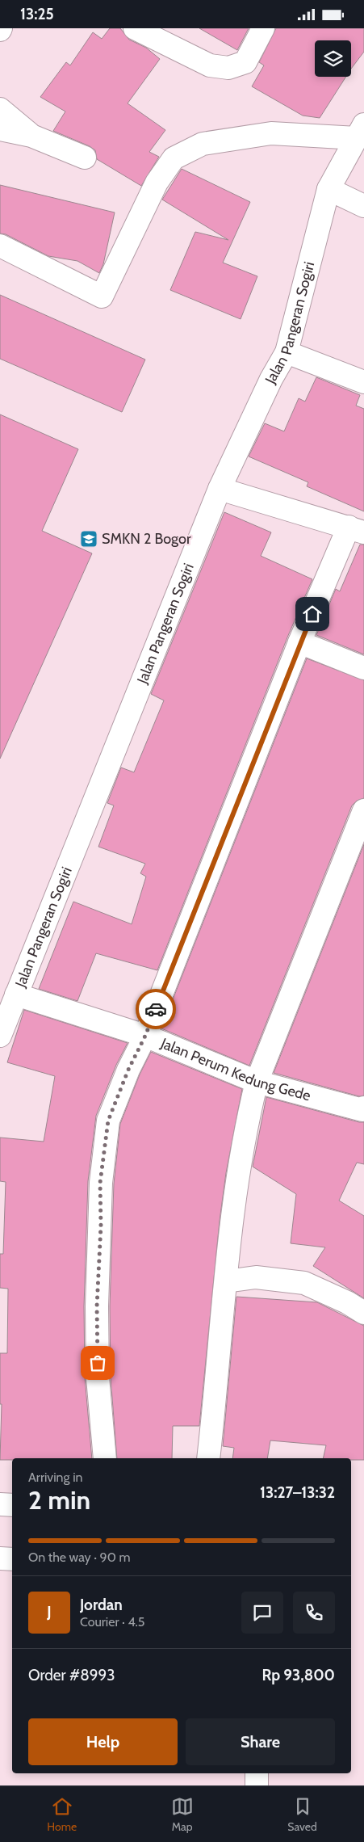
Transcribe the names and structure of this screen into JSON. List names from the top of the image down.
{
  "streets": {
    "street": ["Jalan Pangeran Sogiri", "Jalan Perum Kedung Gede"]
  },
  "crossings": [
    ["Jalan Pangeran Sogiri", "Jalan Perum Kedung Gede"]
  ],
  "places": {
    "school or university": ["SMKN 2 Bogor"]
  },
  "page": {
    "status": "13:25",
    "heading": ["2 min", "Arriving in", "13:27–13:32"],
    "panel": [
      "Jordan",
      "Courier · 4.5",
      "Order #8993",
      "Rp 93,800"
    ],
    "bar": "On the way · 90 m",
    "round": "J",
    "buttons": ["Help", "Share"],
    "tabs": ["Home", "Map", "Saved"]
  }
}
